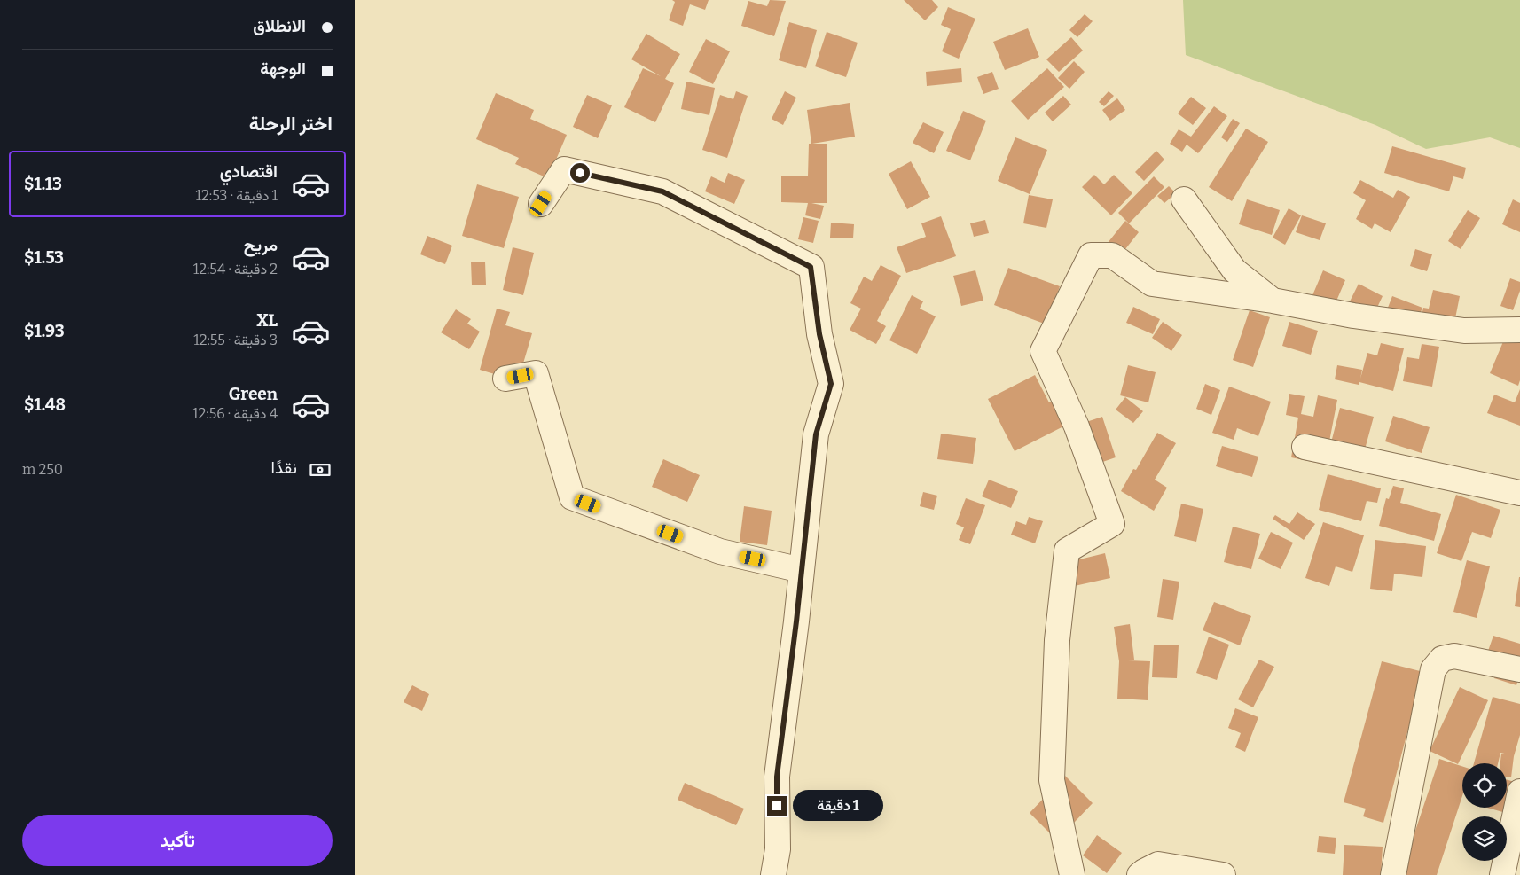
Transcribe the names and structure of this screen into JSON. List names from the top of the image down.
{
  "page": {
    "banner": ["الانطلاق", "الوجهة"],
    "heading": "اختر الرحلة",
    "list": [
      {
        "name": "اقتصادي",
        "note": "1 دقيقة · 12:53",
        "value": "$1.13"
      },
      {
        "name": "مريح",
        "note": "2 دقيقة · 12:54",
        "value": "$1.53"
      },
      {
        "name": "XL",
        "note": "3 دقيقة · 12:55",
        "value": "$1.93"
      },
      {
        "name": "Green",
        "note": "4 دقيقة · 12:56",
        "value": "$1.48"
      }
    ],
    "pay": ["نقدًا", "250 m"],
    "bubble": "1 دقيقة",
    "buttons": "تأكيد"
  }
}
